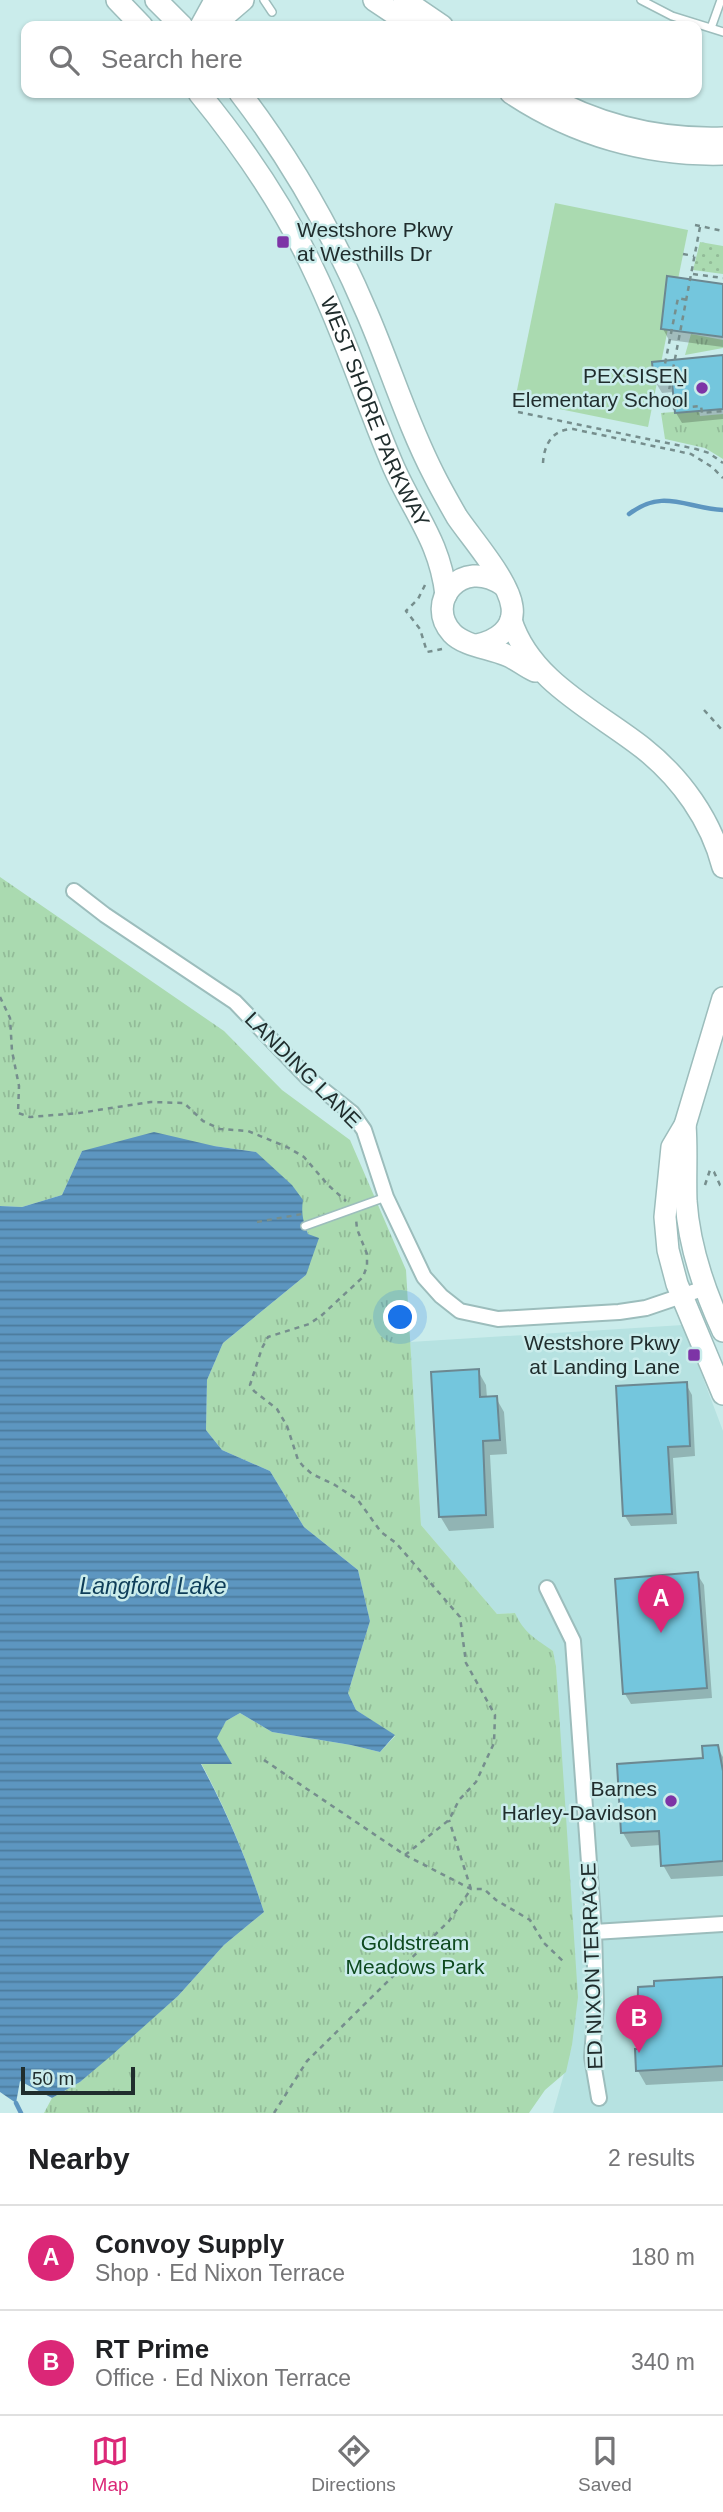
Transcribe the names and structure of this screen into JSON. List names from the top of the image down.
{
  "streets": {
    "main road": ["WEST SHORE PARKWAY"],
    "street": ["LANDING LANE", "ED NIXON TERRACE"]
  },
  "water": ["Langford Lake"],
  "parks": ["Goldstream Meadows Park"],
  "places": {
    "transit": ["Westshore Pkwy at Westhills Dr", "Westshore Pkwy at Landing Lane"],
    "other": ["PEXSISEṈ Elementary School", "Barnes Harley-Davidson"]
  },
  "scale_bar": "50 m",
  "page": {
    "search": "Search here",
    "pins": ["A", "B"],
    "scale": "50 m",
    "heading": ["Nearby", "2 results"],
    "list": [
      {
        "mark": "A",
        "name": "Convoy Supply",
        "note": "Shop · Ed Nixon Terrace",
        "value": "180 m"
      },
      {
        "mark": "B",
        "name": "RT Prime",
        "note": "Office · Ed Nixon Terrace",
        "value": "340 m"
      }
    ],
    "nav": ["Map", "Directions", "Saved"]
  }
}
